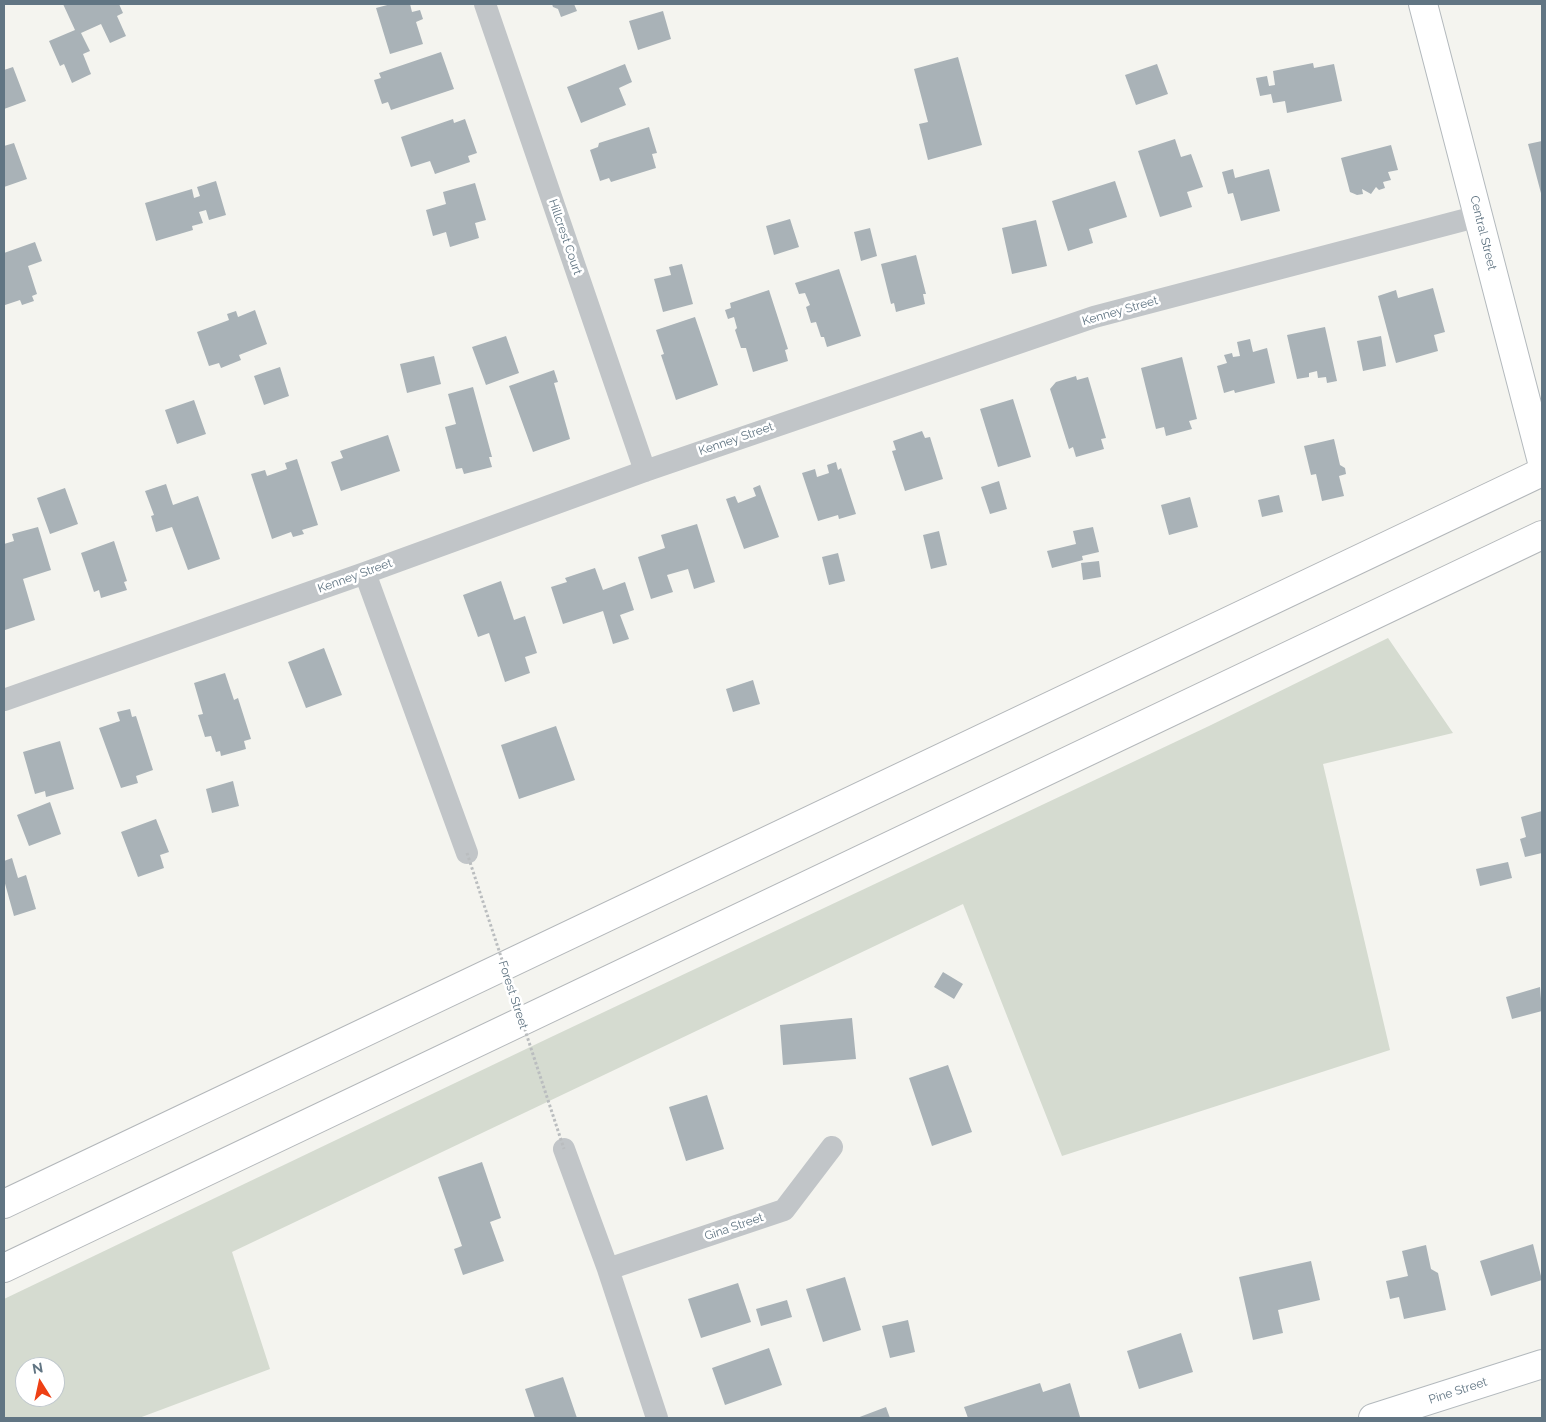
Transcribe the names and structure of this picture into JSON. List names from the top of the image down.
{
  "streets": {
    "main road": ["Central Street", "Pine Street"],
    "street": ["Hillcrest Court", "Kenney Street", "Gina Street"],
    "path": ["Forest Street"]
  },
  "crossings": [
    ["Central Street", "Kenney Street"],
    ["Hillcrest Court", "Kenney Street"]
  ],
  "north": "top"
}
